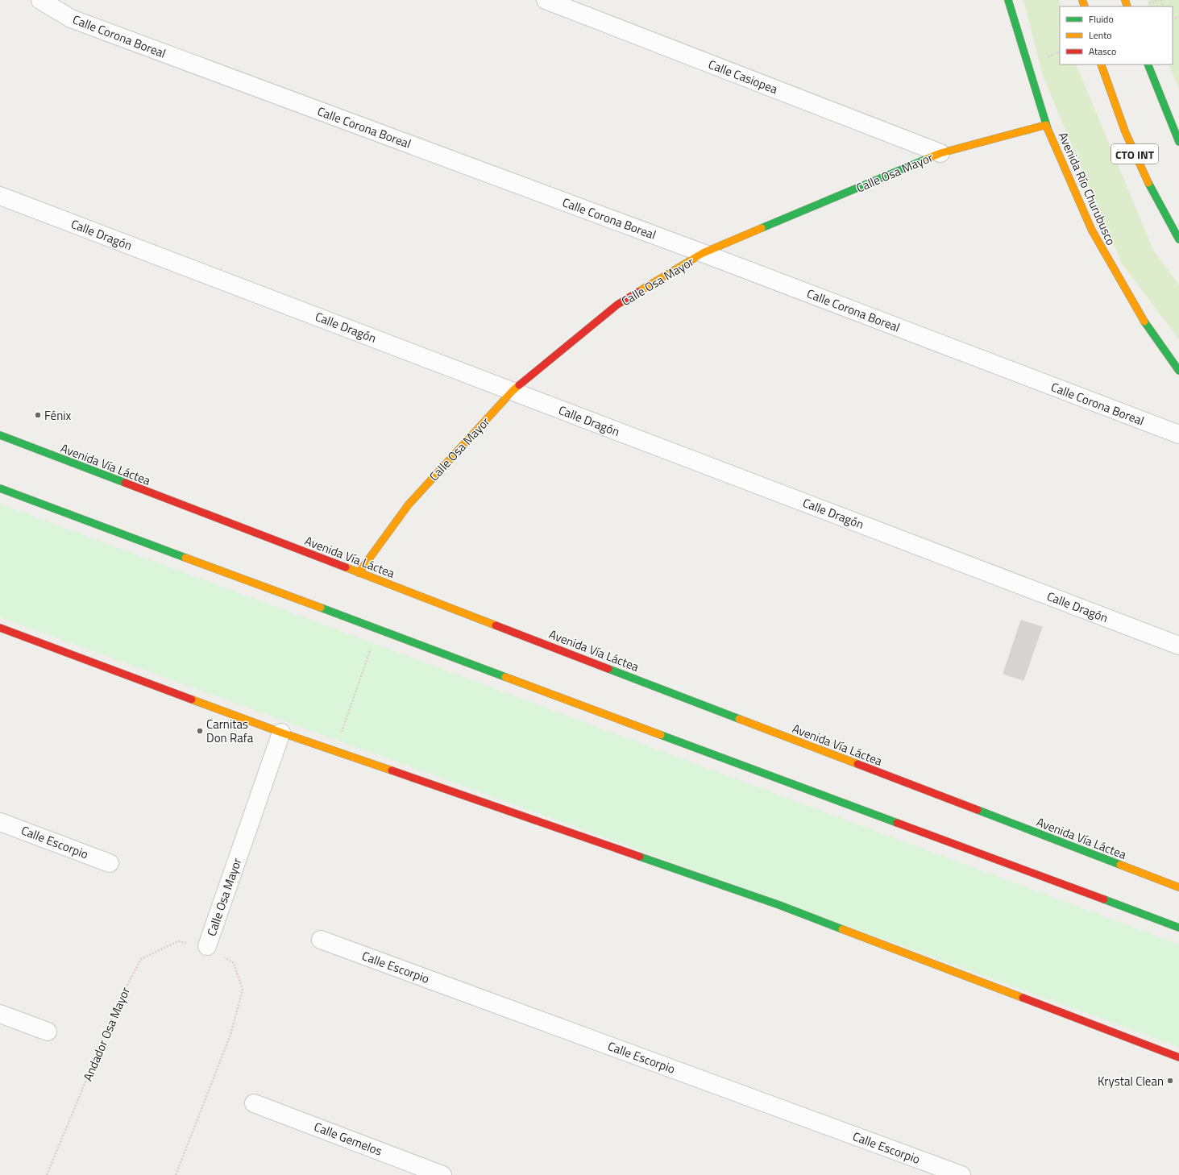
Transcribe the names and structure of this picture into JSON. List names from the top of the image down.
{
  "streets": {
    "main road": [
      "CTO INT",
      "Calle Osa Mayor",
      "Avenida Río Churubusco",
      "Avenida Vía Láctea"
    ],
    "street": [
      "Calle Corona Boreal",
      "Calle Casiopea",
      "Calle Dragón",
      "Calle Escorpio",
      "Calle Gemelos"
    ],
    "path": ["Andador Osa Mayor"]
  },
  "crossings": [
    ["Calle Corona Boreal", "Calle Osa Mayor"],
    ["Calle Casiopea", "Calle Osa Mayor"],
    ["Calle Osa Mayor", "Avenida Río Churubusco"],
    ["Calle Osa Mayor", "Calle Dragón"],
    ["Calle Osa Mayor", "Avenida Vía Láctea"],
    ["Calle Osa Mayor", "Andador Osa Mayor"]
  ],
  "places": ["Fénix", "Carnitas Don Rafa", "Krystal Clean"],
  "legend": ["Fluido", "Lento", "Atasco"]
}
